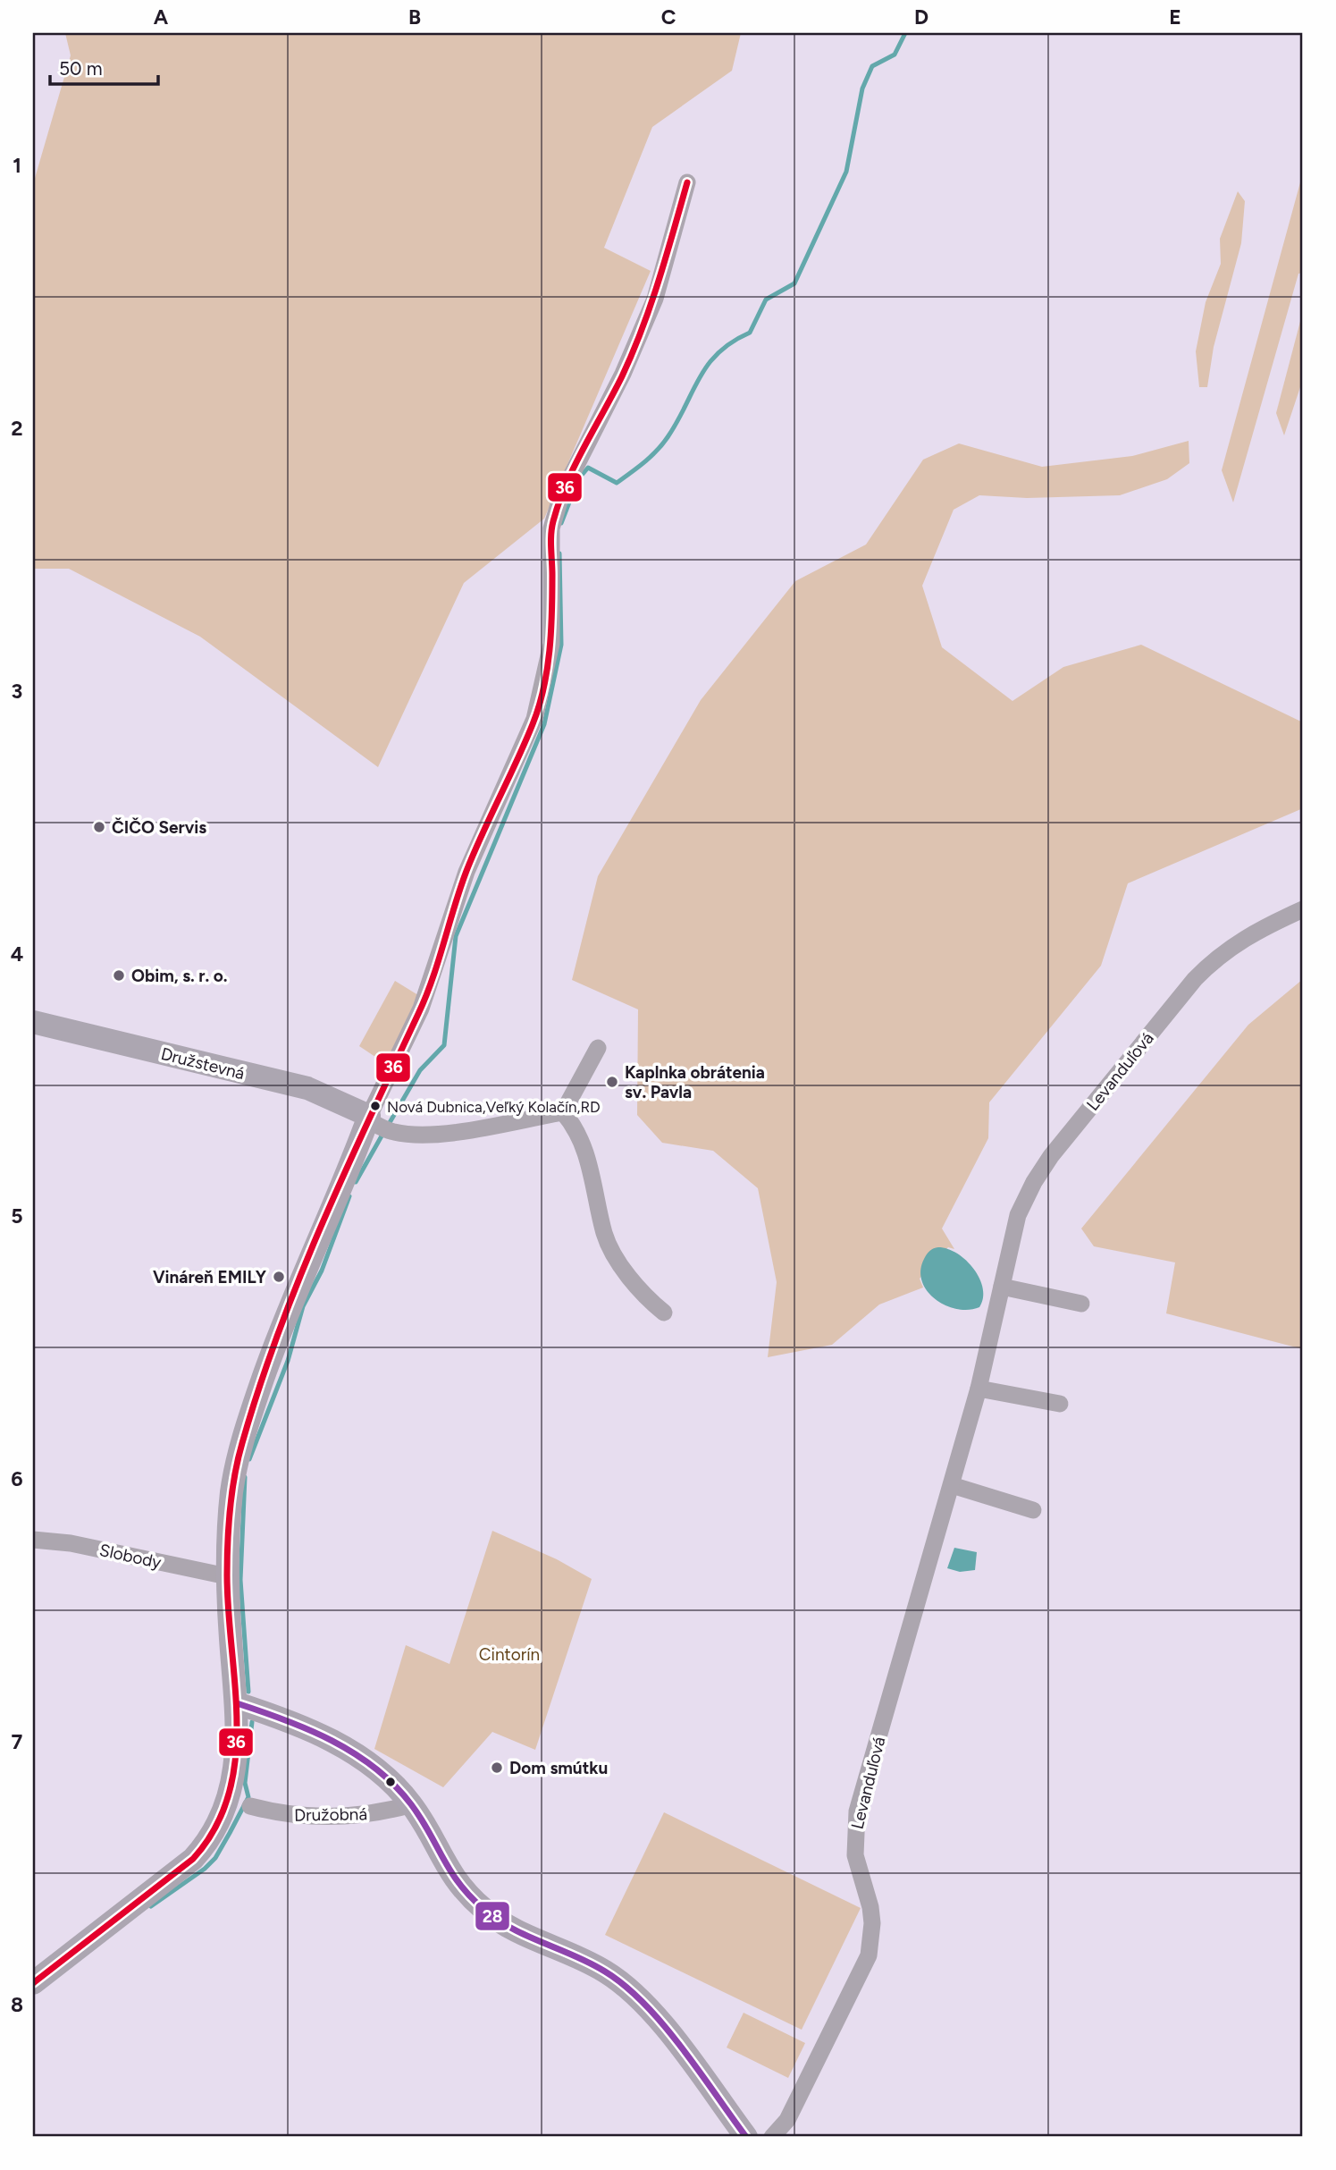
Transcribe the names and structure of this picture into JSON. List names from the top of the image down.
{
  "streets": {
    "street": [
      "Družstevná",
      "Levanduľová",
      "Slobody",
      "Družobná"
    ]
  },
  "parks": ["Cintorín"],
  "places": [
    "ČIČO Servis",
    "Obim, s. r. o.",
    "Kaplnka obrátenia sv. Pavla",
    "Nová Dubnica,Veľký Kolačín,RD",
    "Vináreň EMILY",
    "Dom smútku"
  ],
  "lines": ["transit line 36", "transit line 28"],
  "scale_bar": "50 m",
  "grid": {
    "columns": [
      "A",
      "B",
      "C",
      "D",
      "E"
    ],
    "rows": [
      "1",
      "2",
      "3",
      "4",
      "5",
      "6",
      "7",
      "8"
    ]
  }
}
